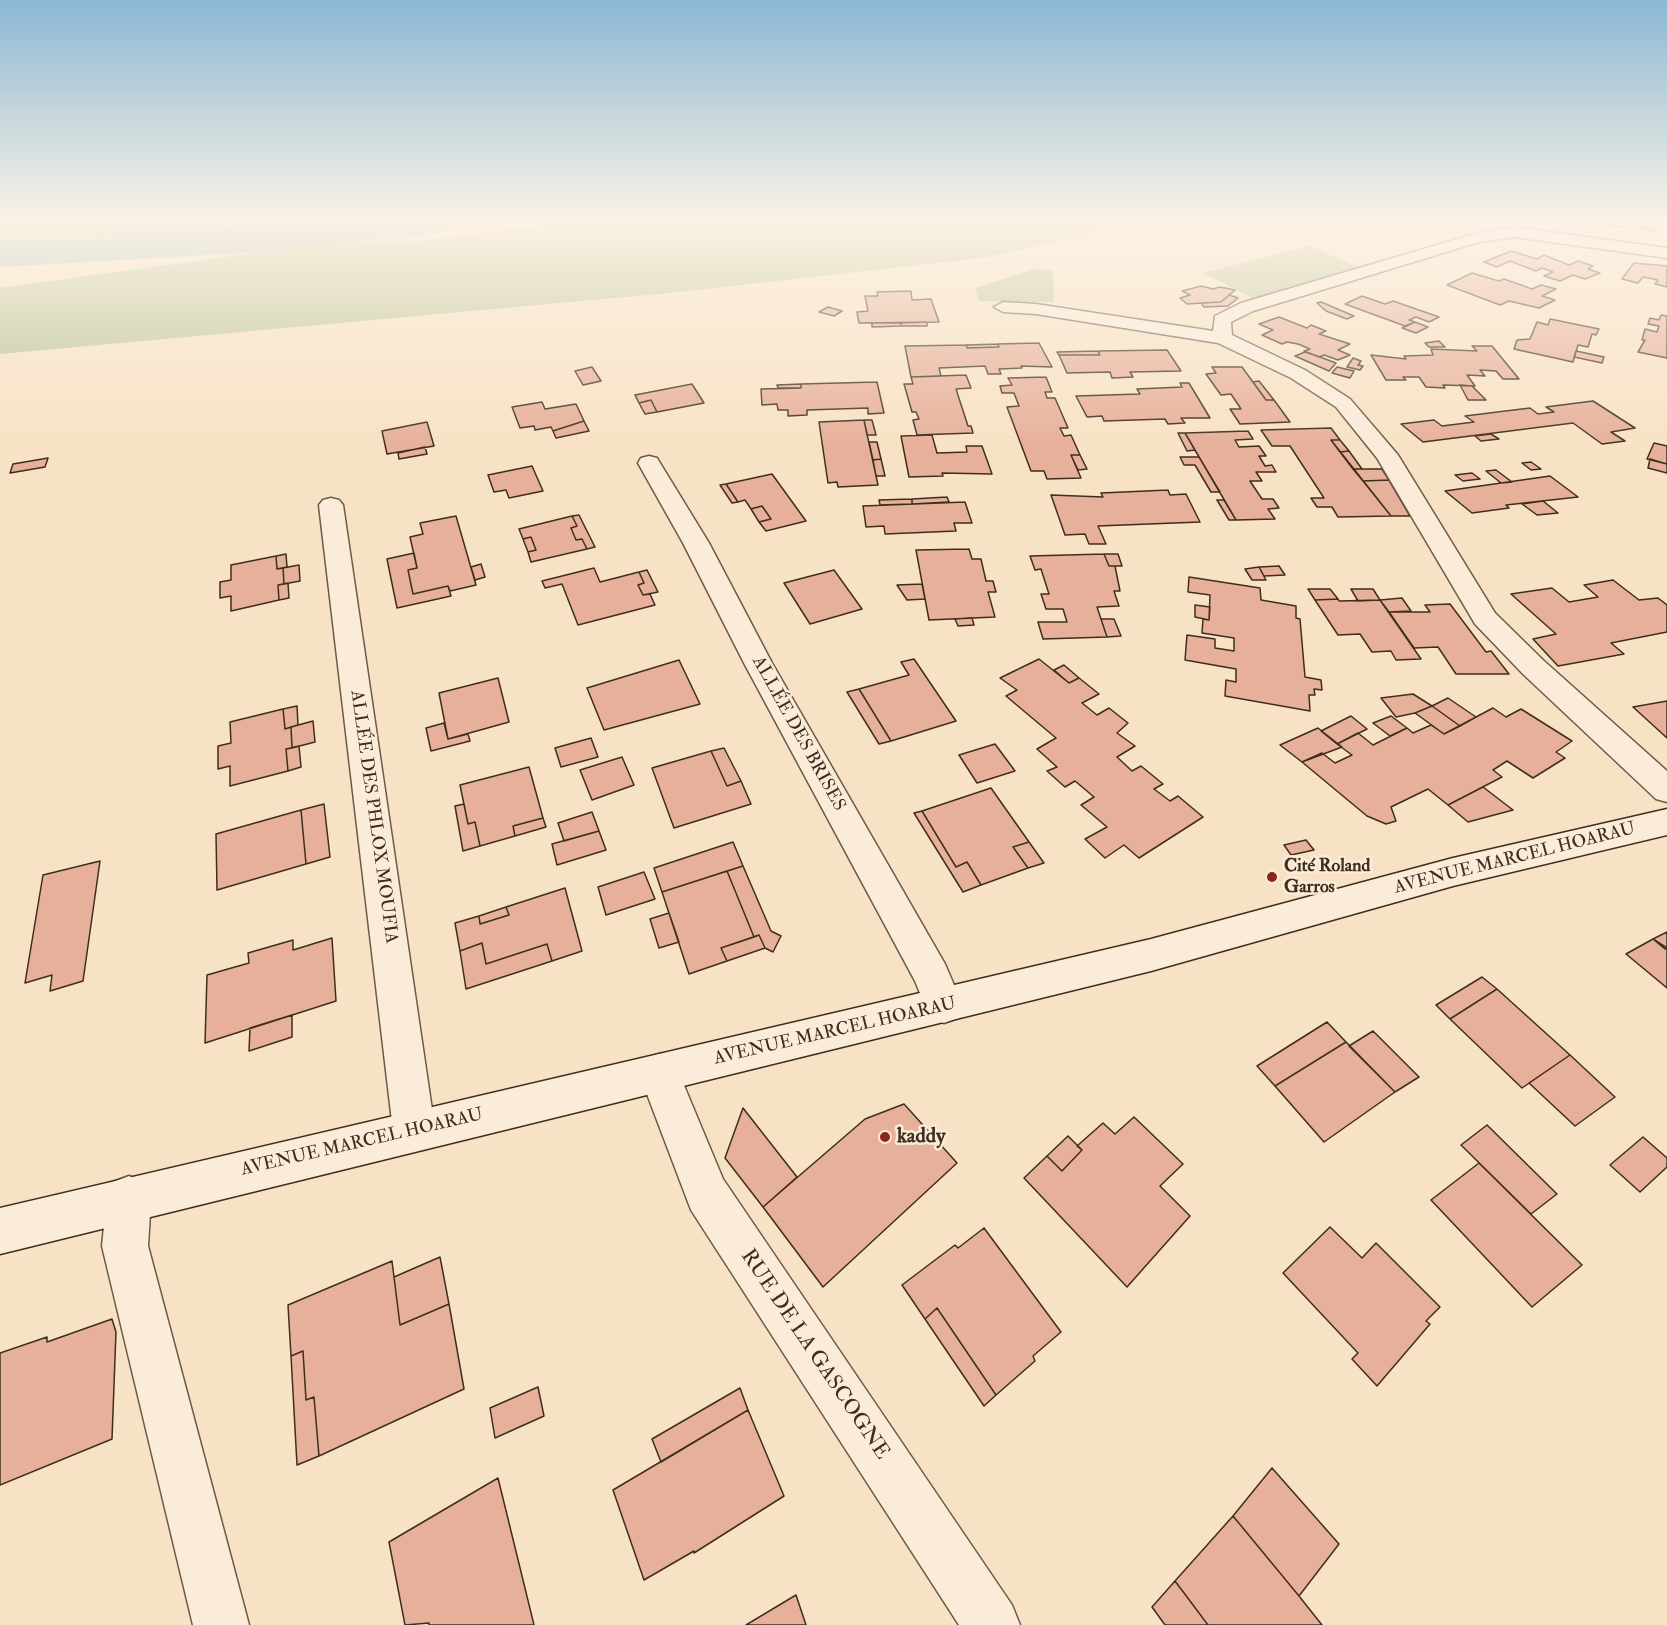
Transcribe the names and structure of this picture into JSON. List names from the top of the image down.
{
  "streets": {
    "street": [
      "ALLÉE DES BRISES",
      "ALLÉE DES PHLOX MOUFIA",
      "AVENUE MARCEL HOARAU",
      "RUE DE LA GASCOGNE"
    ]
  },
  "crossings": [
    ["ALLÉE DES BRISES", "AVENUE MARCEL HOARAU"],
    ["ALLÉE DES PHLOX MOUFIA", "AVENUE MARCEL HOARAU"],
    ["AVENUE MARCEL HOARAU", "RUE DE LA GASCOGNE"]
  ],
  "places": ["Cité Roland Garros", "kaddy"]
}
